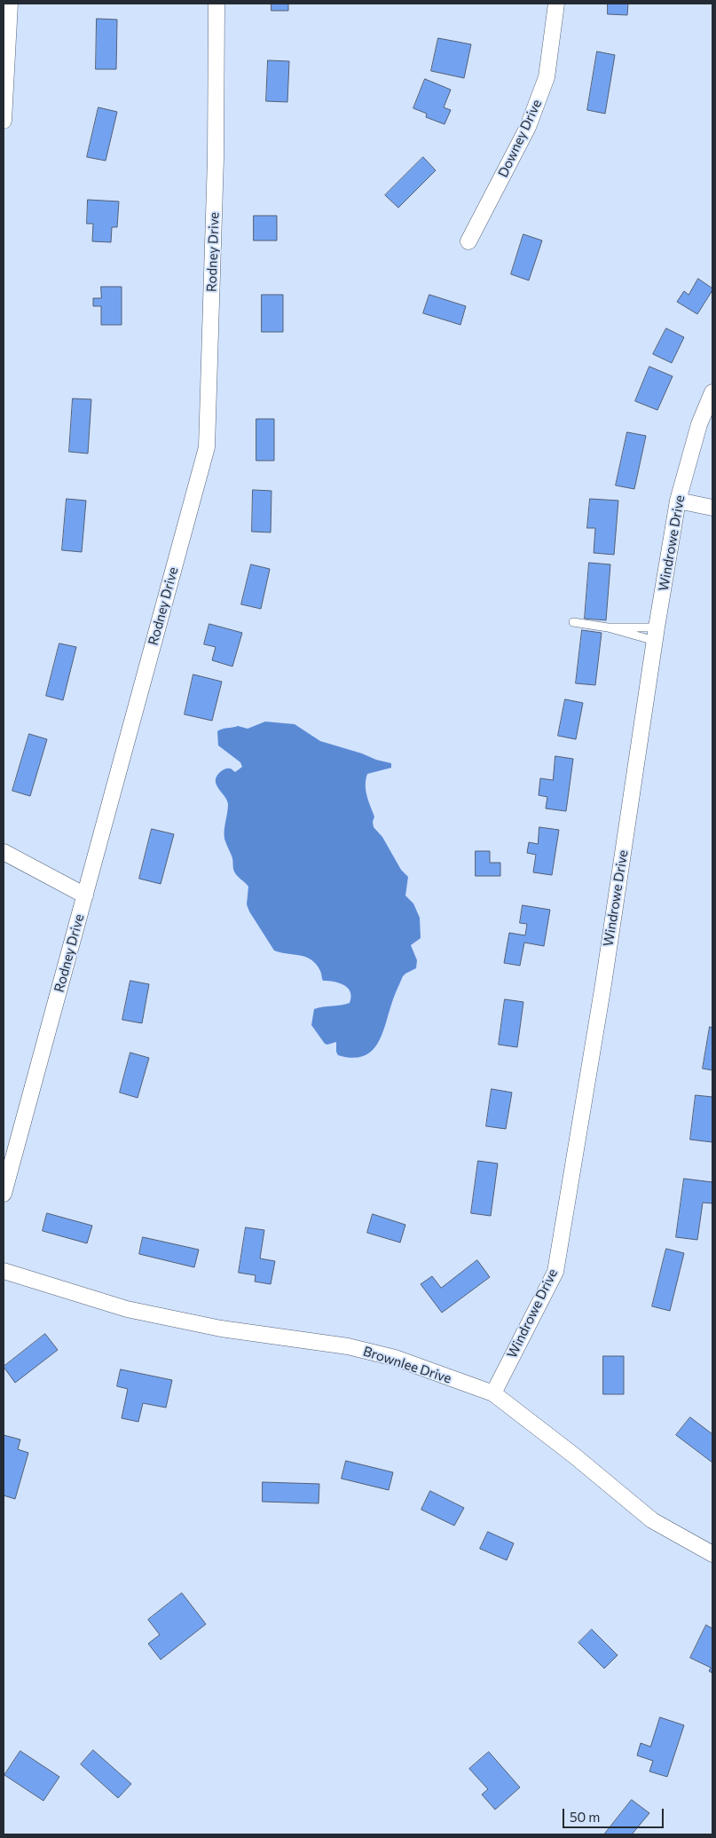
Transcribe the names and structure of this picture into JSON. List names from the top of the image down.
{
  "streets": {
    "street": [
      "Downey Drive",
      "Rodney Drive",
      "Windrowe Drive",
      "Brownlee Drive"
    ]
  },
  "crossings": [
    ["Windrowe Drive", "Brownlee Drive"]
  ],
  "scale_bar": "50 m"
}
